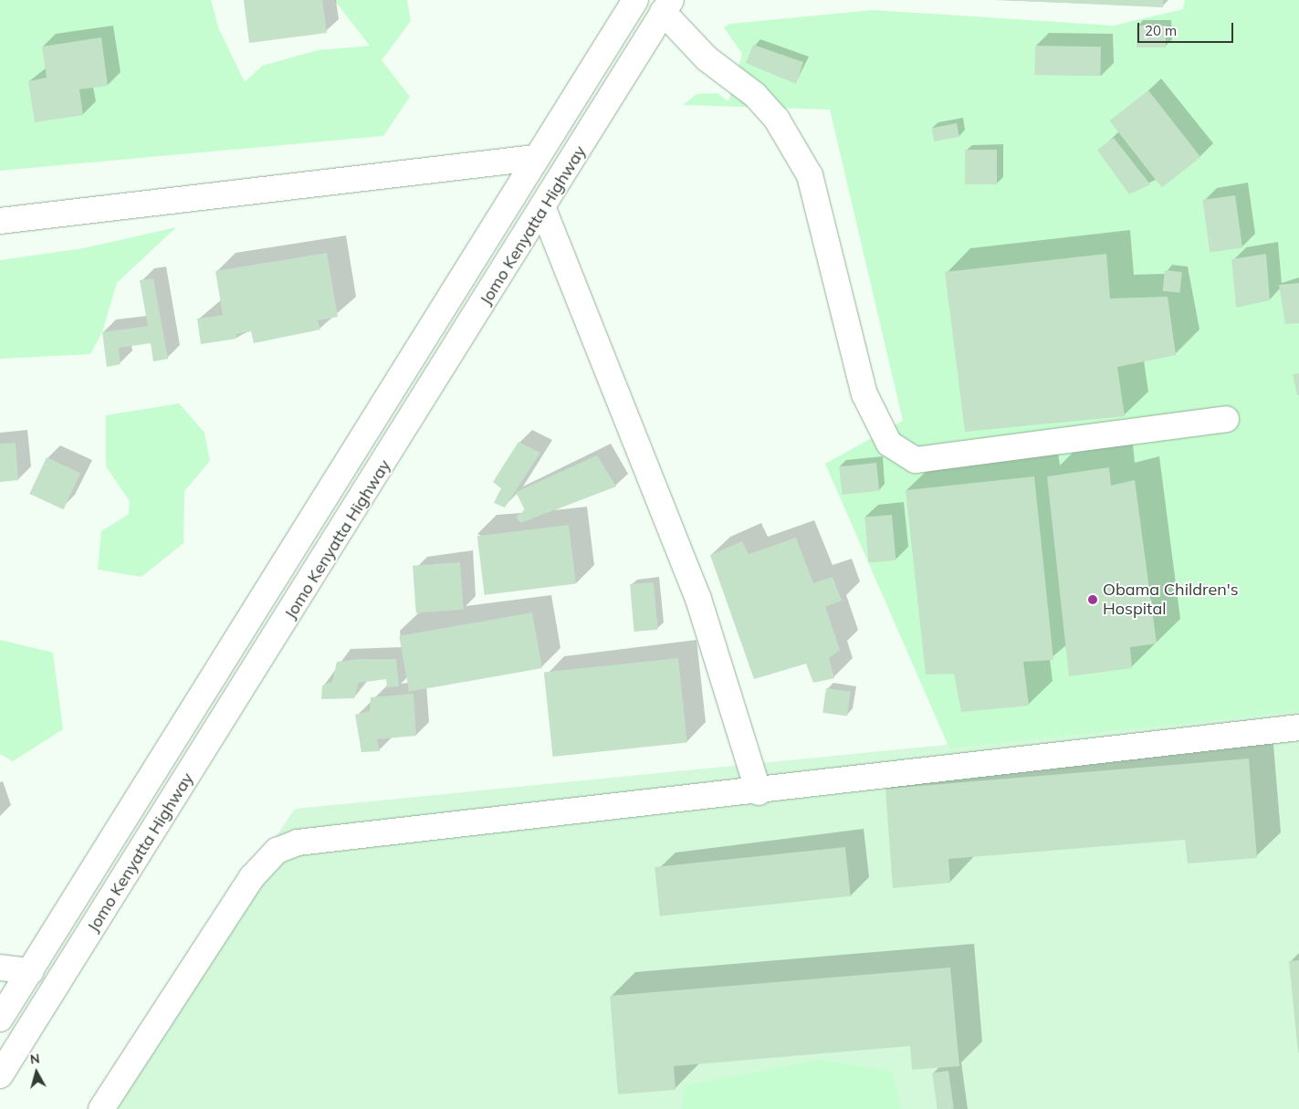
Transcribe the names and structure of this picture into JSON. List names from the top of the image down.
{
  "streets": {
    "main road": ["Jomo Kenyatta Highway"]
  },
  "places": ["Obama Children's Hospital"],
  "scale_bar": "20 m",
  "north": "top"
}
